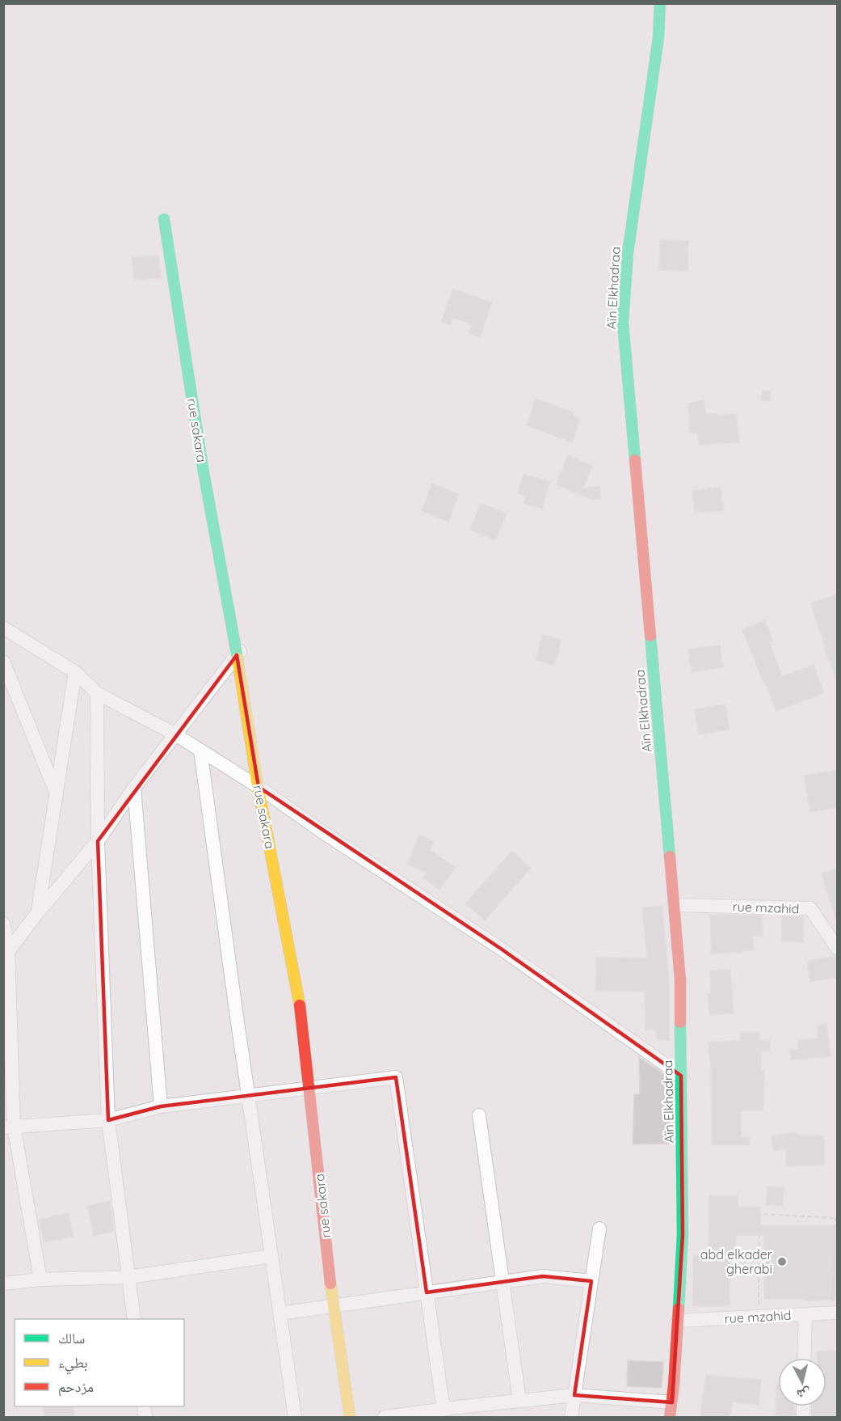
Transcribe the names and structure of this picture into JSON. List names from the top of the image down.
{
  "streets": {
    "main road": ["Aïn Elkhadraa", "rue sakara"],
    "street": ["rue mzahid"]
  },
  "crossings": [
    ["Aïn Elkhadraa", "rue mzahid"]
  ],
  "places": ["abd elkader gherabi"],
  "legend": ["سالك", "بطيء", "مزدحم"],
  "north": "bottom"
}
